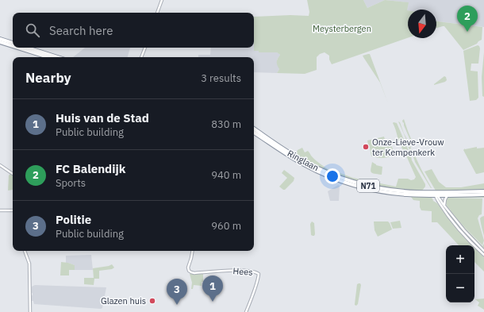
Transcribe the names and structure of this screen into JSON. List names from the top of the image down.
{
  "streets": {
    "highway": ["Ringlaan", "N71"],
    "main road": ["Hees"]
  },
  "crossings": [
    ["Ringlaan", "N71"]
  ],
  "parks": ["Meysterbergen"],
  "places": ["Onze-Lieve-Vrouw ter Kempenkerk", "Glazen huis"],
  "north": "bottom",
  "page": {
    "pins": ["2", "1", "3"],
    "search": "Search here",
    "heading": ["Nearby", "3 results"],
    "list": [
      {
        "mark": "1",
        "name": "Huis van de Stad",
        "note": "Public building",
        "value": "830 m"
      },
      {
        "mark": "2",
        "name": "FC Balendijk",
        "note": "Sports",
        "value": "940 m"
      },
      {
        "mark": "3",
        "name": "Politie",
        "note": "Public building",
        "value": "960 m"
      }
    ],
    "map_buttons": ["+", "−"]
  }
}
